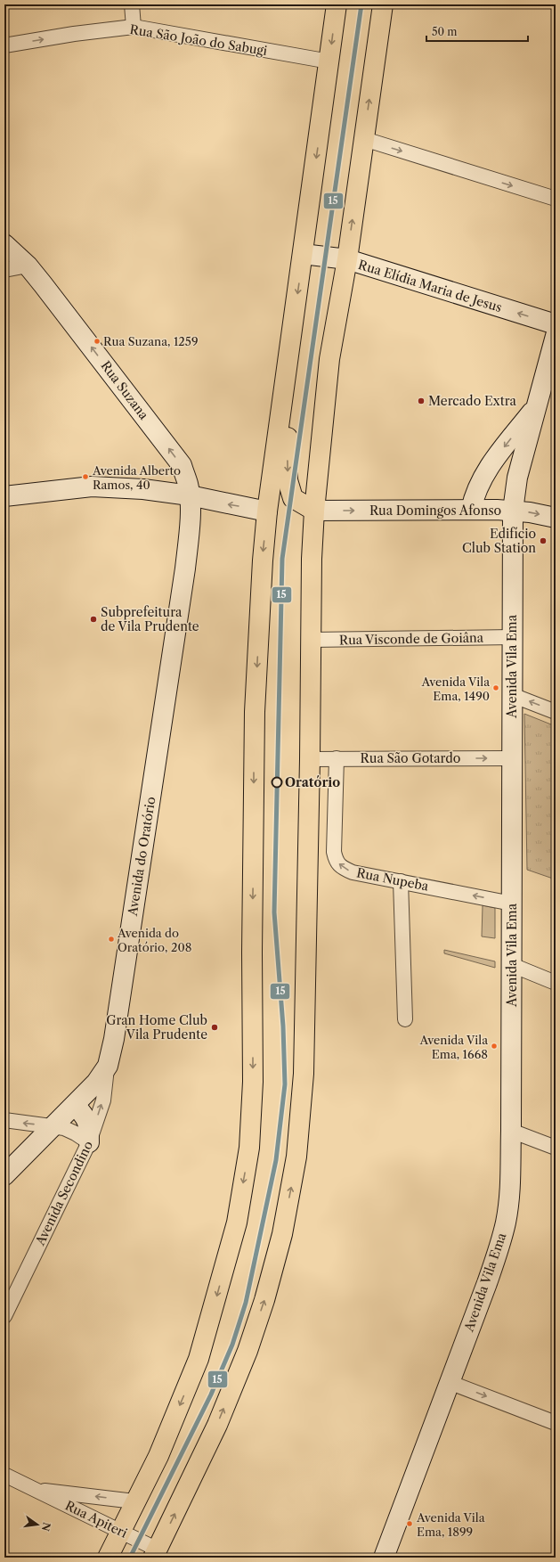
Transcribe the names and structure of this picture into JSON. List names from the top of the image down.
{
  "streets": {
    "main road": [
      "Rua Elídia Maria de Jesus",
      "Rua Suzana",
      "Rua Domingos Afonso",
      "Avenida Vila Ema",
      "Avenida do Oratório"
    ],
    "street": [
      "Rua São João do Sabugi",
      "Rua Visconde de Goiâna",
      "Rua São Gotardo",
      "Rua Nupeba",
      "Avenida Secondino",
      "Rua Apiteri"
    ]
  },
  "crossings": [
    ["Rua Suzana", "Avenida do Oratório"],
    ["Rua Domingos Afonso", "Avenida Vila Ema"],
    ["Rua Visconde de Goiâna", "Avenida Vila Ema"],
    ["Avenida Vila Ema", "Rua São Gotardo"],
    ["Avenida Vila Ema", "Rua Nupeba"],
    ["Rua São Gotardo", "Rua Nupeba"],
    ["Avenida do Oratório", "Avenida Secondino"]
  ],
  "one_way": [
    "Rua São João do Sabugi",
    "Rua Elídia Maria de Jesus",
    "Rua Suzana",
    "Rua Domingos Afonso",
    "Rua São Gotardo"
  ],
  "places": [
    "Rua Suzana, 1259",
    "Mercado Extra",
    "Avenida Alberto Ramos, 40",
    "Edifício Club Station",
    "Subprefeitura de Vila Prudente",
    "Avenida Vila Ema, 1490",
    "Oratório",
    "Avenida do Oratório, 208",
    "Gran Home Club Vila Prudente",
    "Avenida Vila Ema, 1668",
    "Avenida Vila Ema, 1899"
  ],
  "lines": ["transit line 15"],
  "scale_bar": "50 m",
  "north": "right"
}
